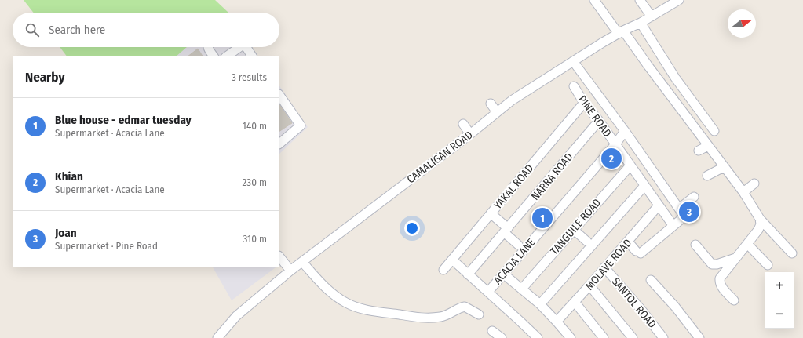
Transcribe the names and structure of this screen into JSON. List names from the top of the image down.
{
  "streets": {
    "street": [
      "PINE ROAD",
      "CAMALIGAN ROAD",
      "NARRA ROAD",
      "YAKAL ROAD",
      "TANGUILE ROAD",
      "ACACIA LANE",
      "MOLAVE ROAD",
      "SANTOL ROAD"
    ]
  },
  "crossings": [
    ["PINE ROAD", "NARRA ROAD"],
    ["PINE ROAD", "YAKAL ROAD"],
    ["PINE ROAD", "TANGUILE ROAD"],
    ["PINE ROAD", "ACACIA LANE"],
    ["PINE ROAD", "MOLAVE ROAD"],
    ["MOLAVE ROAD", "SANTOL ROAD"]
  ],
  "north": "right",
  "page": {
    "search": "Search here",
    "heading": ["Nearby", "3 results"],
    "list": [
      {
        "mark": "1",
        "name": "Blue house - edmar tuesday",
        "note": "Supermarket · Acacia Lane",
        "value": "140 m"
      },
      {
        "mark": "2",
        "name": "Khian",
        "note": "Supermarket · Acacia Lane",
        "value": "230 m"
      },
      {
        "mark": "3",
        "name": "Joan",
        "note": "Supermarket · Pine Road",
        "value": "310 m"
      }
    ],
    "pins": ["2", "3", "1"],
    "map_buttons": ["+", "−"]
  }
}
